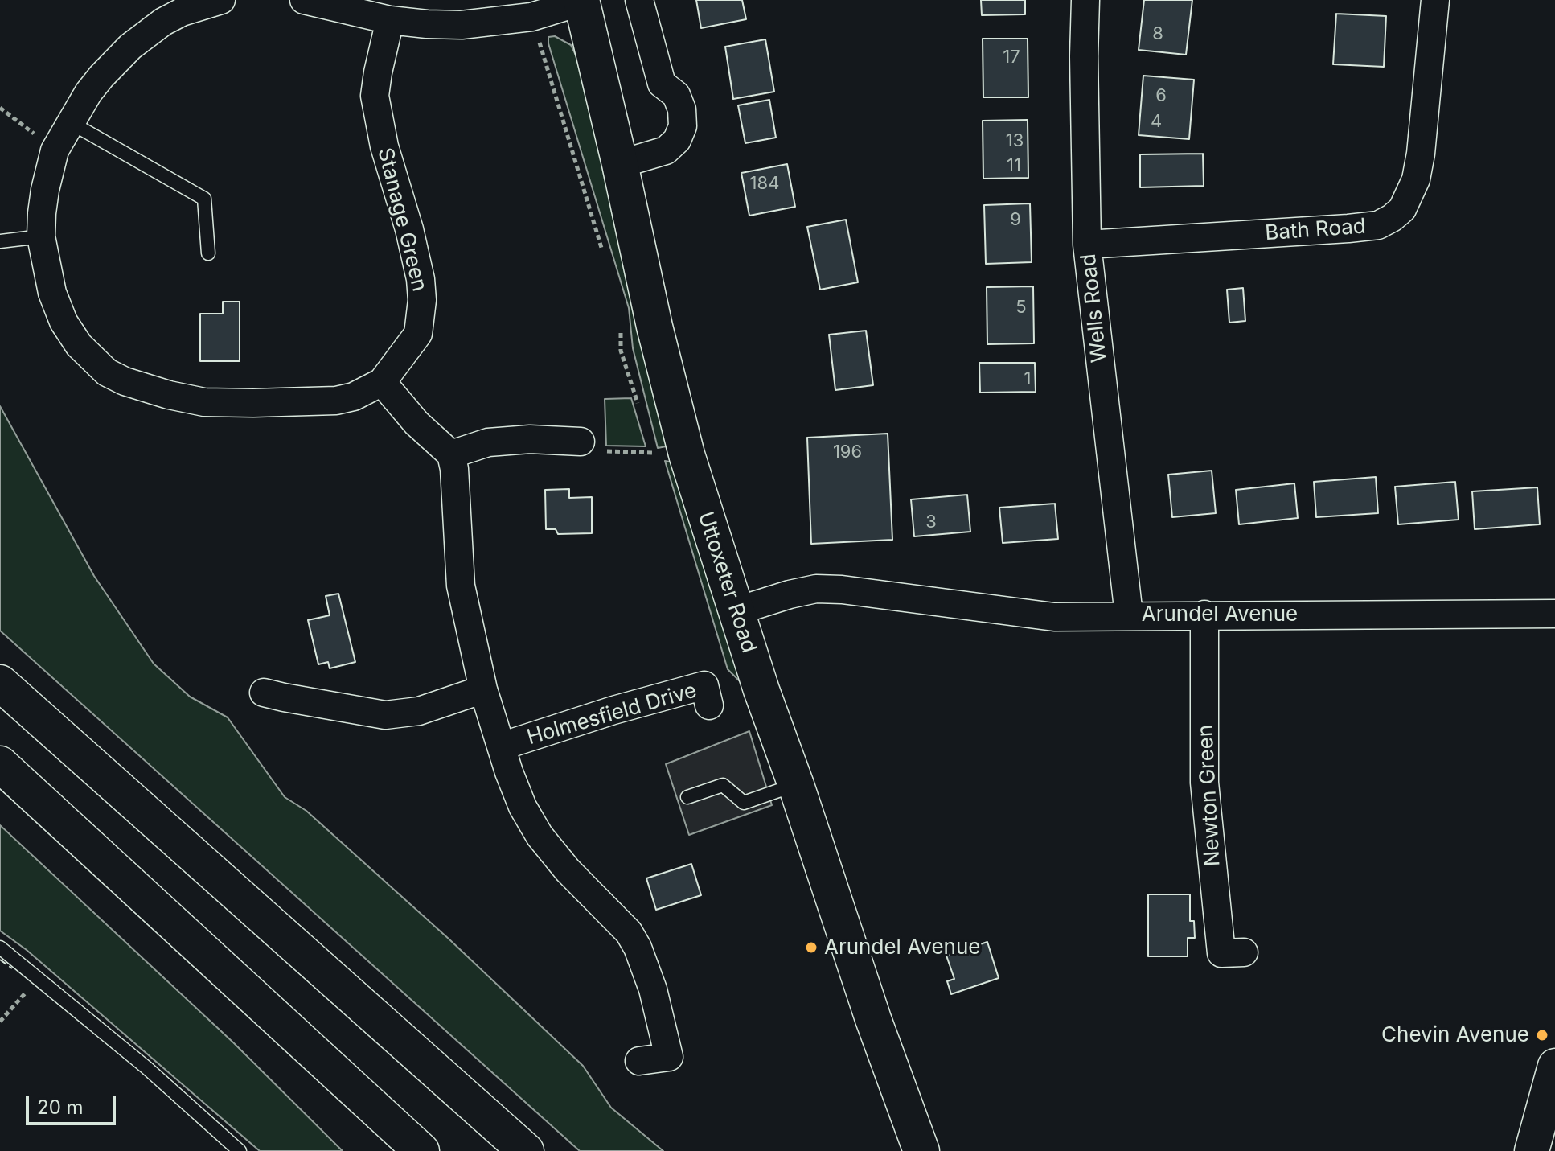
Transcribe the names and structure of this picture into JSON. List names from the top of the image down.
{
  "streets": {
    "main road": ["Uttoxeter Road"],
    "street": [
      "Stanage Green",
      "Bath Road",
      "Wells Road",
      "Arundel Avenue",
      "Holmesfield Drive",
      "Newton Green"
    ]
  },
  "crossings": [
    ["Bath Road", "Wells Road"],
    ["Wells Road", "Arundel Avenue"],
    ["Uttoxeter Road", "Arundel Avenue"],
    ["Arundel Avenue", "Newton Green"]
  ],
  "places": ["Arundel Avenue", "Chevin Avenue"],
  "house_numbers": [
    "8",
    "17",
    "6",
    "4",
    "13",
    "11",
    "184",
    "9",
    "5",
    "1",
    "196",
    "3"
  ],
  "scale_bar": "20 m"
}
